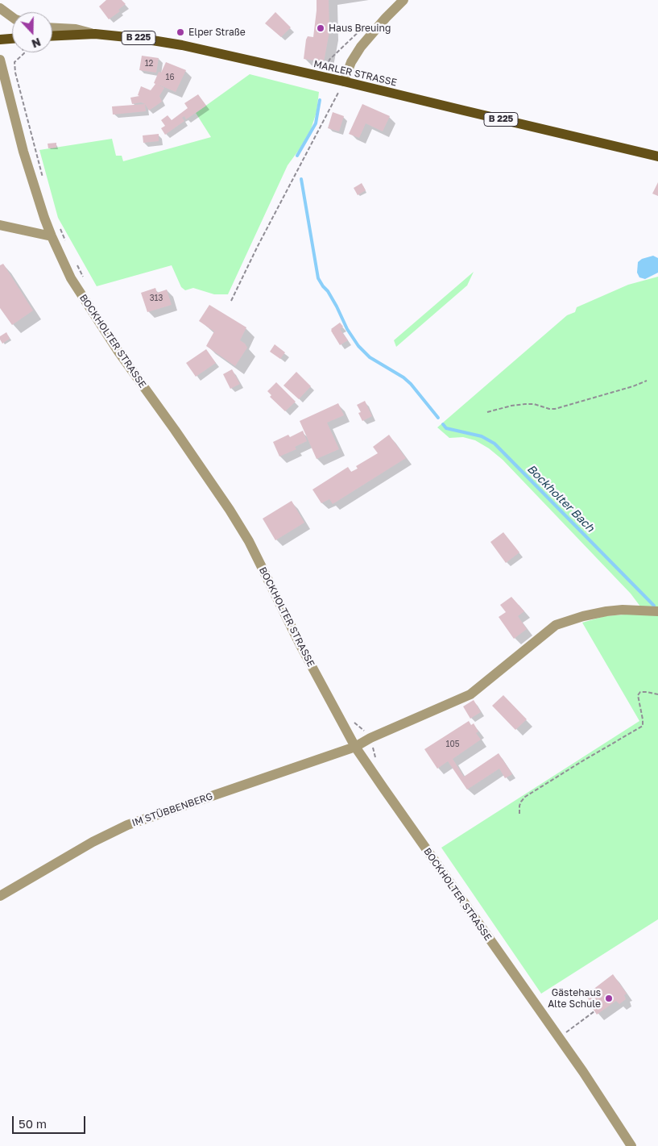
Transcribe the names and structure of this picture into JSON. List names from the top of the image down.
{
  "streets": {
    "main road": ["B 225", "MARLER STRASSE"],
    "street": ["BOCKHOLTER STRASSE", "IM STÜBBENBERG"]
  },
  "crossings": [
    ["BOCKHOLTER STRASSE", "IM STÜBBENBERG"]
  ],
  "water": ["Bockholter Bach"],
  "places": ["Haus Breuing", "Elper Straße", "Gästehaus Alte Schule"],
  "house_numbers": [
    "12",
    "16",
    "313",
    "105"
  ],
  "scale_bar": "50 m",
  "north": "bottom"
}
